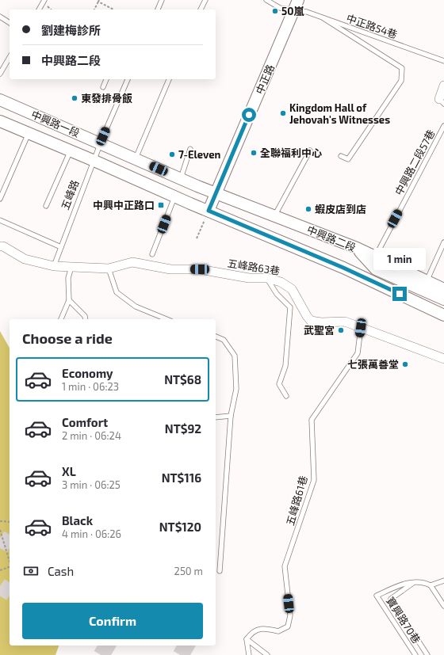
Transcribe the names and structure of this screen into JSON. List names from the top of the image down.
{
  "streets": {
    "street": [
      "中正路",
      "中興路一段",
      "中興路二段",
      "五峰路63巷"
    ],
    "lane": [
      "中正路54巷",
      "中興路二段57巷",
      "五峰路",
      "五峰路61巷",
      "寶興路70巷"
    ]
  },
  "crossings": [
    ["中正路54巷", "中正路"],
    ["中正路", "中興路一段"],
    ["中正路", "中興路二段"],
    ["中興路一段", "五峰路"],
    ["中興路一段", "中興路二段"],
    ["中興路二段57巷", "中興路二段"],
    ["五峰路", "五峰路63巷"],
    ["五峰路63巷", "五峰路61巷"]
  ],
  "places": {
    "other": [
      "50嵐",
      "東發排骨飯",
      "Kingdom Hall of Jehovah's Witnesses",
      "全聯福利中心",
      "7-Eleven",
      "蝦皮店到店",
      "武聖宮",
      "七張萬善堂"
    ],
    "transit": ["中興中正路口"]
  },
  "page": {
    "banner": ["劉建梅診所", "中興路二段"],
    "bubble": "1 min",
    "heading": "Choose a ride",
    "list": [
      {
        "name": "Economy",
        "note": "1 min · 06:23",
        "value": "NT$68"
      },
      {
        "name": "Comfort",
        "note": "2 min · 06:24",
        "value": "NT$92"
      },
      {
        "name": "XL",
        "note": "3 min · 06:25",
        "value": "NT$116"
      },
      {
        "name": "Black",
        "note": "4 min · 06:26",
        "value": "NT$120"
      }
    ],
    "pay": ["Cash", "250 m"],
    "buttons": "Confirm"
  }
}
